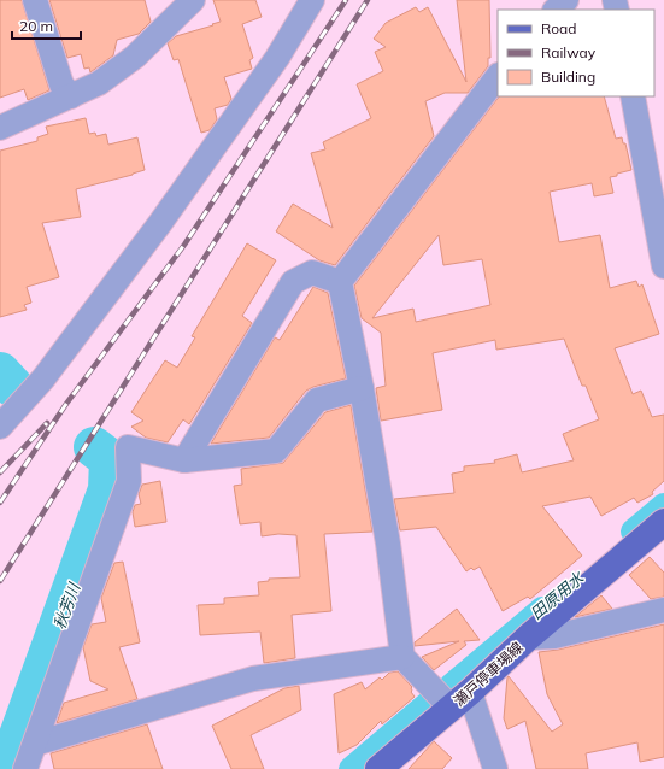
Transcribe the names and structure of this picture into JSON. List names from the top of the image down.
{
  "streets": {
    "main road": ["瀬戸停車場線"]
  },
  "water": ["田原用水", "秋芳川"],
  "legend": ["Road", "Railway", "Building"],
  "scale_bar": "20 m"
}
